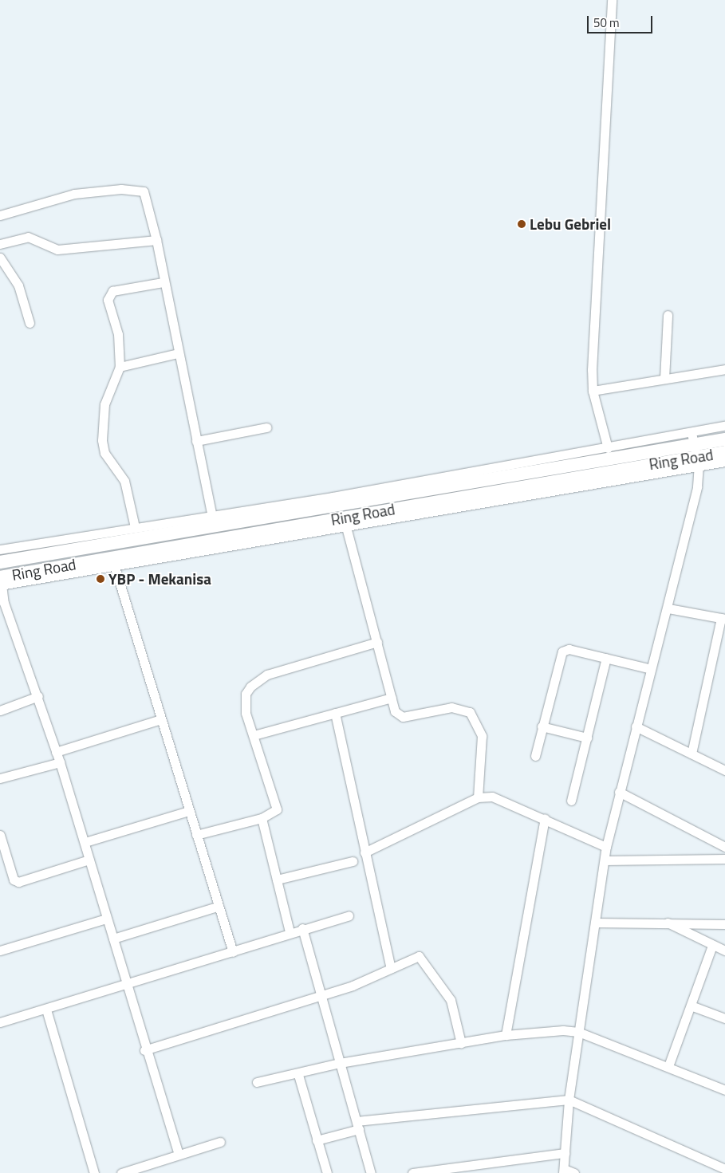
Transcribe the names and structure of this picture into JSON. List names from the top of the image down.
{
  "streets": {
    "highway": ["Ring Road"]
  },
  "places": ["Lebu Gebriel", "YBP - Mekanisa"],
  "scale_bar": "50 m"
}
